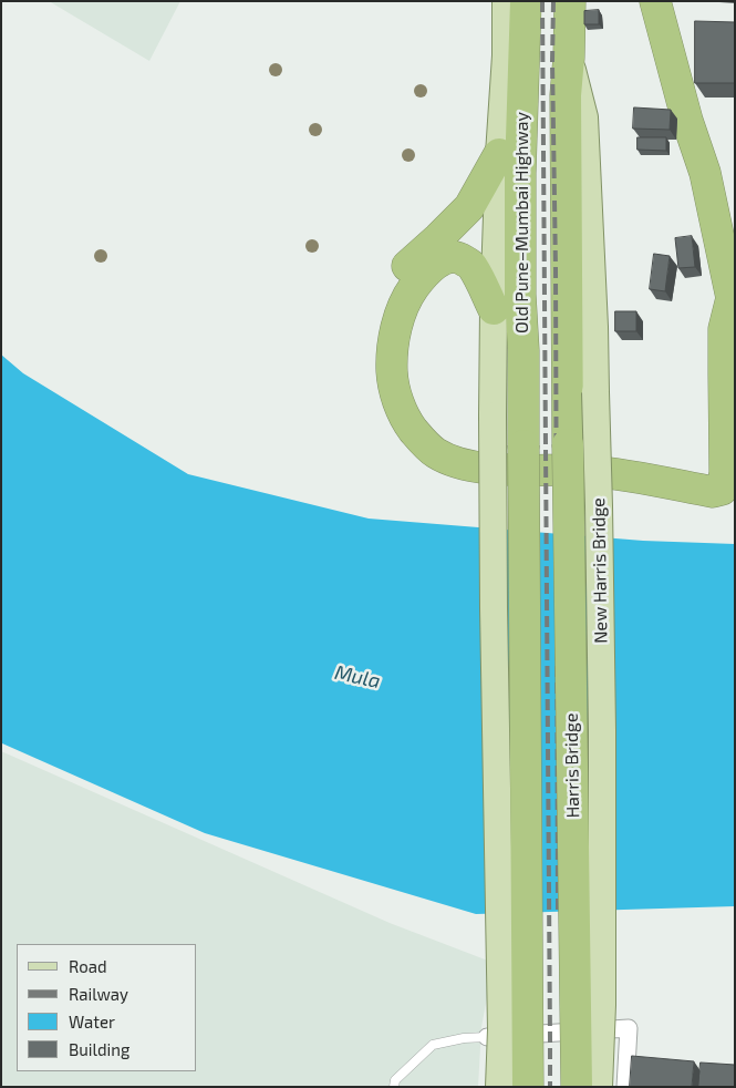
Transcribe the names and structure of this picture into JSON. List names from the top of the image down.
{
  "streets": {
    "highway": ["Old Pune–Mumbai Highway", "Harris Bridge"],
    "main road": ["New Harris Bridge"]
  },
  "crossings": [
    ["New Harris Bridge", "Harris Bridge"]
  ],
  "water": ["Mula"],
  "legend": [
    "Road",
    "Railway",
    "Water",
    "Building"
  ]
}
